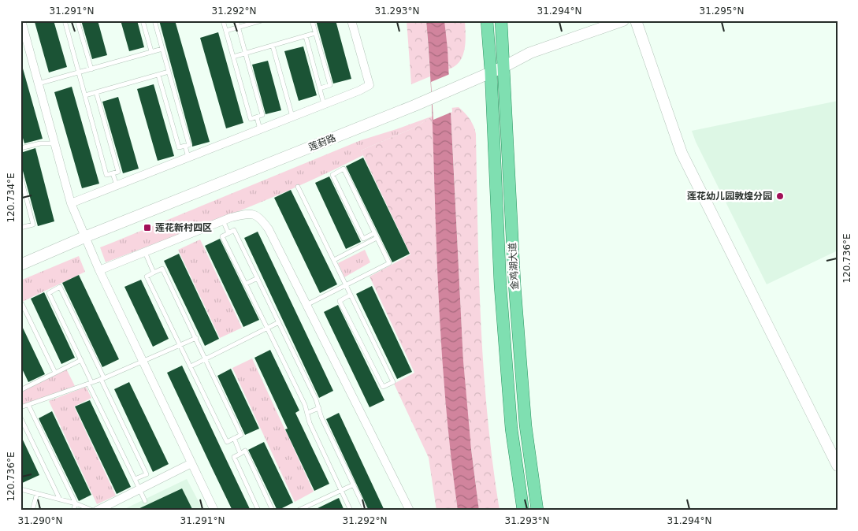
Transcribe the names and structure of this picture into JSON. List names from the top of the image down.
{
  "streets": {
    "main road": ["莲葑路", "金鸡湖大道"]
  },
  "crossings": [
    ["莲葑路", "金鸡湖大道"]
  ],
  "places": {
    "other": ["莲花幼儿园敦煌分园"],
    "transit": ["莲花新村四区"]
  },
  "coordinates": [
    "31.291°N",
    "31.292°N",
    "31.293°N",
    "31.294°N",
    "31.295°N",
    "120.734°E",
    "120.736°E",
    "31.290°N"
  ]
}
